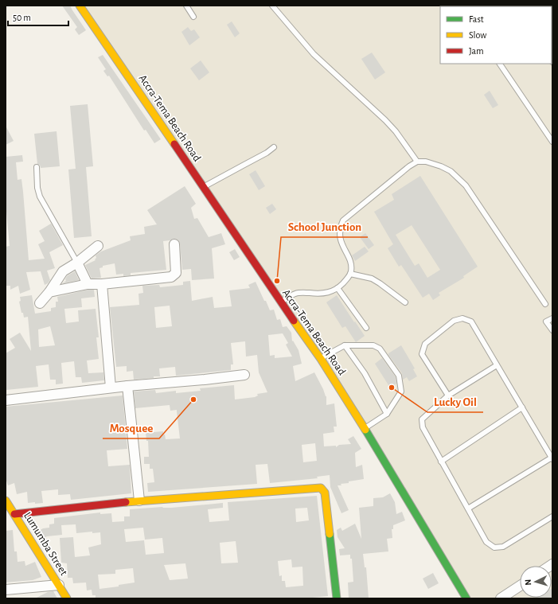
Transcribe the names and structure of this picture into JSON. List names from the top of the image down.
{
  "streets": {
    "main road": ["Accra-Tema Beach Road", "Lumumba Street"]
  },
  "places": ["School Junction", "Lucky Oil", "Mosquee"],
  "legend": ["Fast", "Slow", "Jam"],
  "scale_bar": "50 m",
  "north": "left"
}
